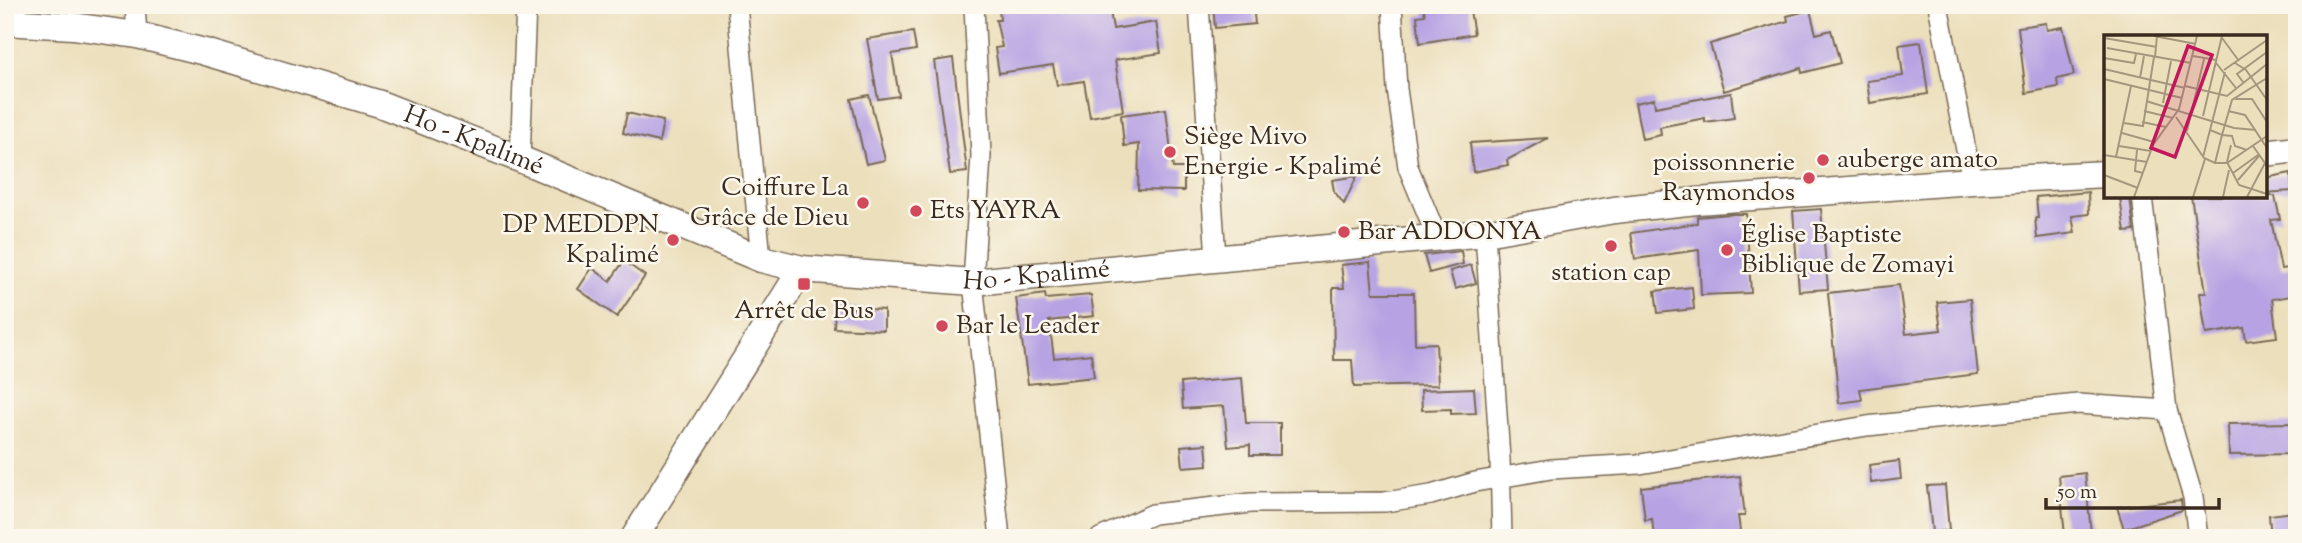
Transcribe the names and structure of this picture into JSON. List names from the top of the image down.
{
  "streets": {
    "main road": ["Ho - Kpalimé"]
  },
  "places": {
    "other": [
      "Siège Mivo Energie - Kpalimé",
      "auberge amato",
      "poissonnerie Raymondos",
      "Coiffure La Grâce de Dieu",
      "Ets YAYRA",
      "Bar ADDONYA",
      "DP MEDDPN Kpalimé",
      "station cap",
      "Église Baptiste Biblique de Zomayi",
      "Bar le Leader"
    ],
    "transit": ["Arrêt de Bus"]
  },
  "scale_bar": "50 m"
}
